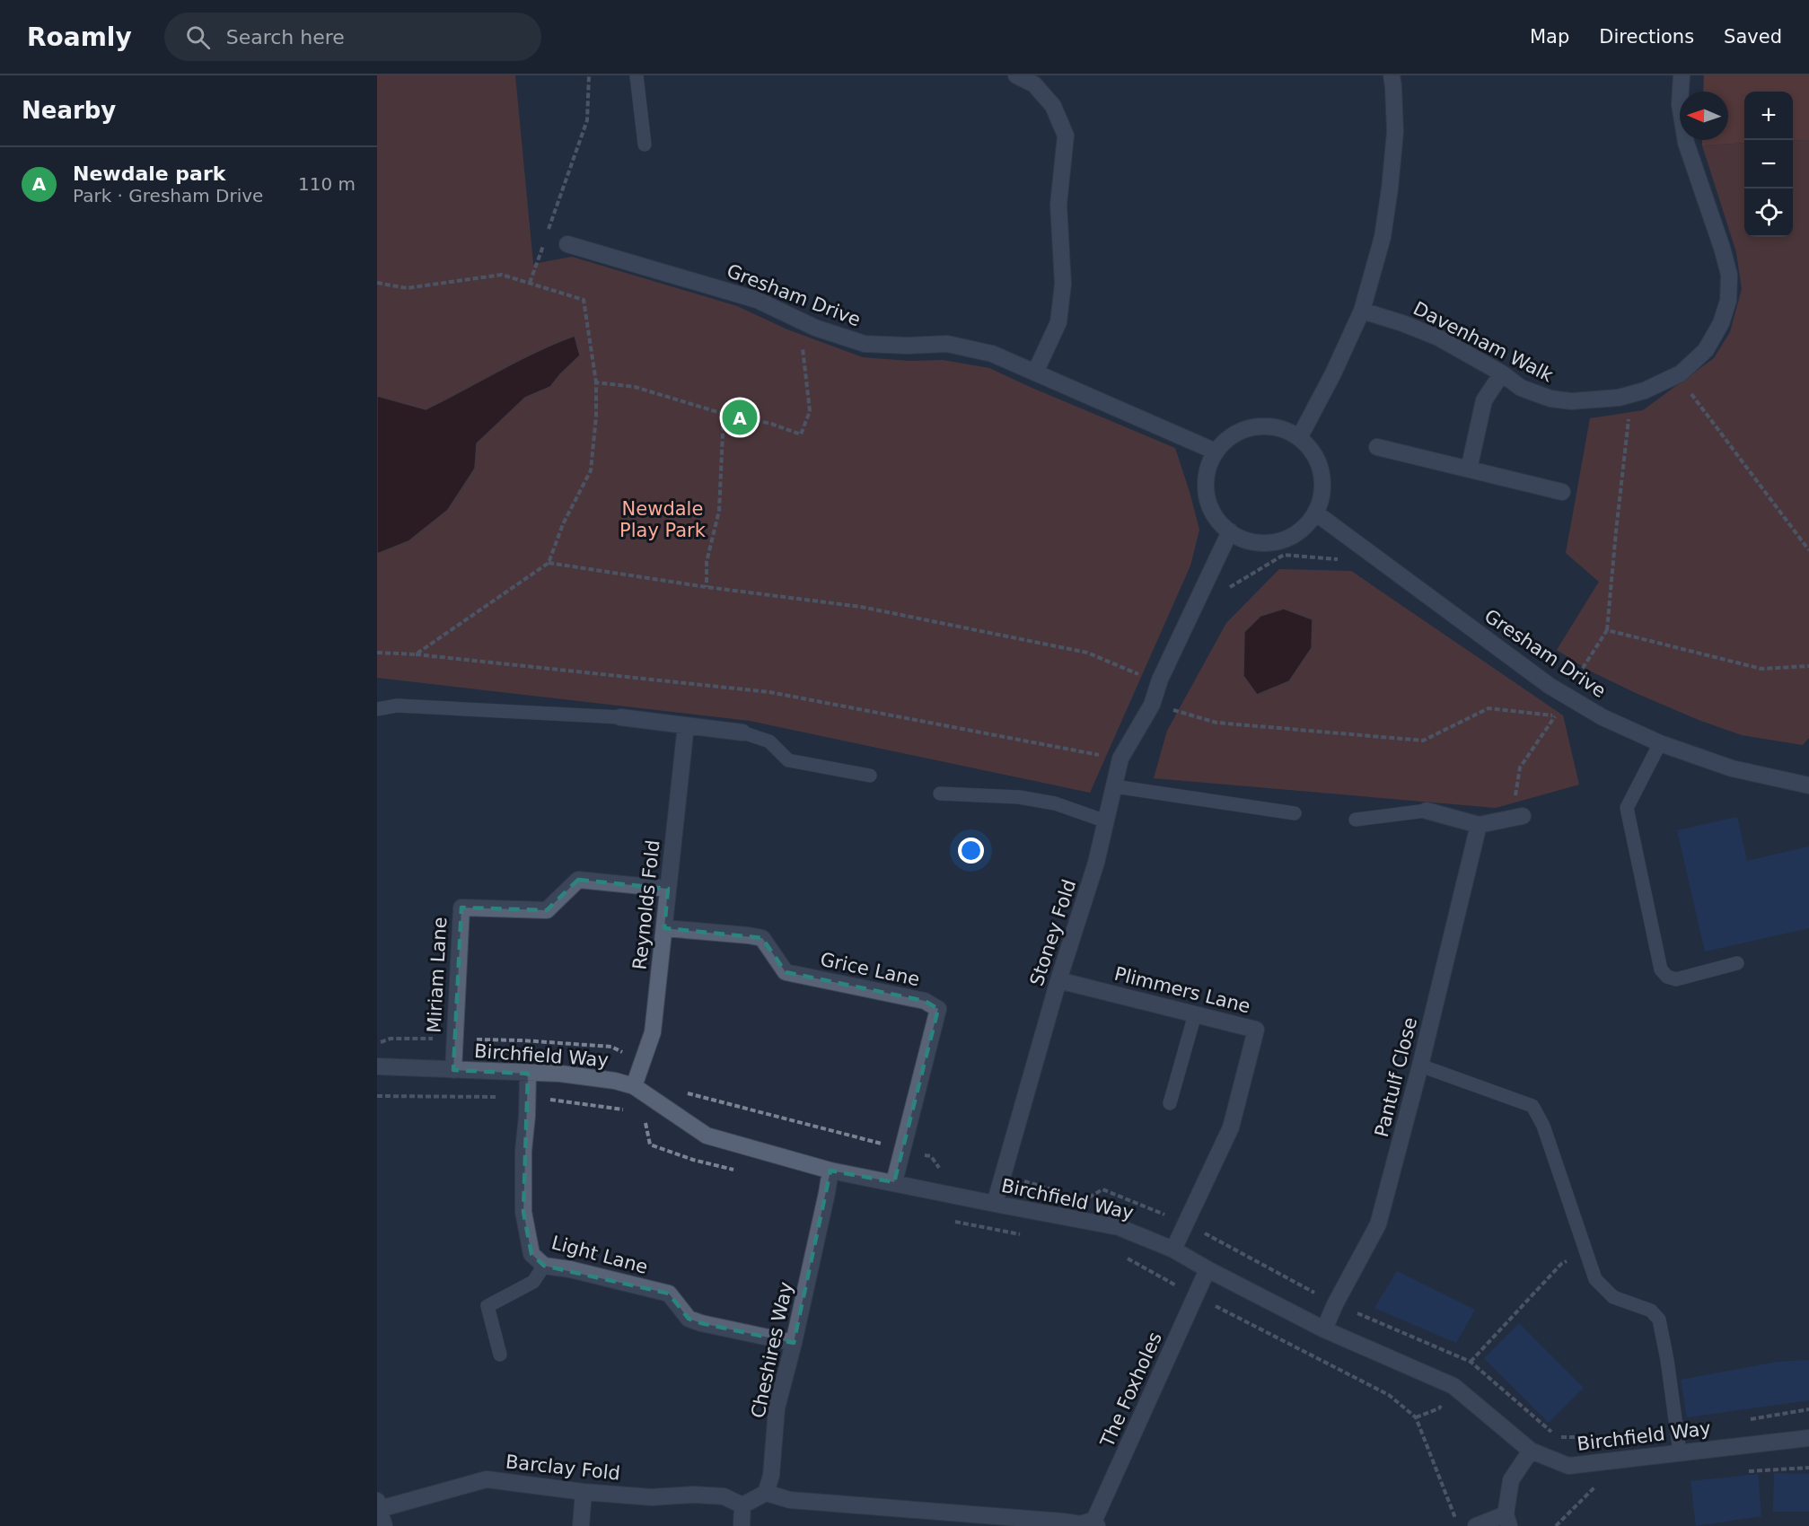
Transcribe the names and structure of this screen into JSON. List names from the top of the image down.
{
  "streets": {
    "street": [
      "Gresham Drive",
      "Davenham Walk",
      "Reynolds Fold",
      "Stoney Fold",
      "Grice Lane",
      "Miriam Lane",
      "Plimmers Lane",
      "Birchfield Way",
      "Pantulf Close",
      "Light Lane",
      "Cheshires Way",
      "The Foxholes",
      "Barclay Fold"
    ]
  },
  "crossings": [
    ["Gresham Drive", "Stoney Fold"],
    ["Reynolds Fold", "Grice Lane"],
    ["Reynolds Fold", "Miriam Lane"],
    ["Reynolds Fold", "Birchfield Way"],
    ["Stoney Fold", "Plimmers Lane"],
    ["Stoney Fold", "Birchfield Way"],
    ["Grice Lane", "Birchfield Way"],
    ["Miriam Lane", "Birchfield Way"],
    ["Plimmers Lane", "Birchfield Way"],
    ["Birchfield Way", "Pantulf Close"],
    ["Birchfield Way", "Light Lane"],
    ["Birchfield Way", "Cheshires Way"],
    ["Birchfield Way", "The Foxholes"],
    ["Light Lane", "Cheshires Way"]
  ],
  "parks": ["Newdale Play Park"],
  "north": "left",
  "page": {
    "header": "Roamly",
    "search": "Search here",
    "nav": ["Map", "Directions", "Saved"],
    "heading": "Nearby",
    "map_buttons": ["+", "−"],
    "list": [
      {
        "mark": "A",
        "name": "Newdale park",
        "note": "Park · Gresham Drive",
        "value": "110 m"
      }
    ],
    "pins": "A"
  }
}
